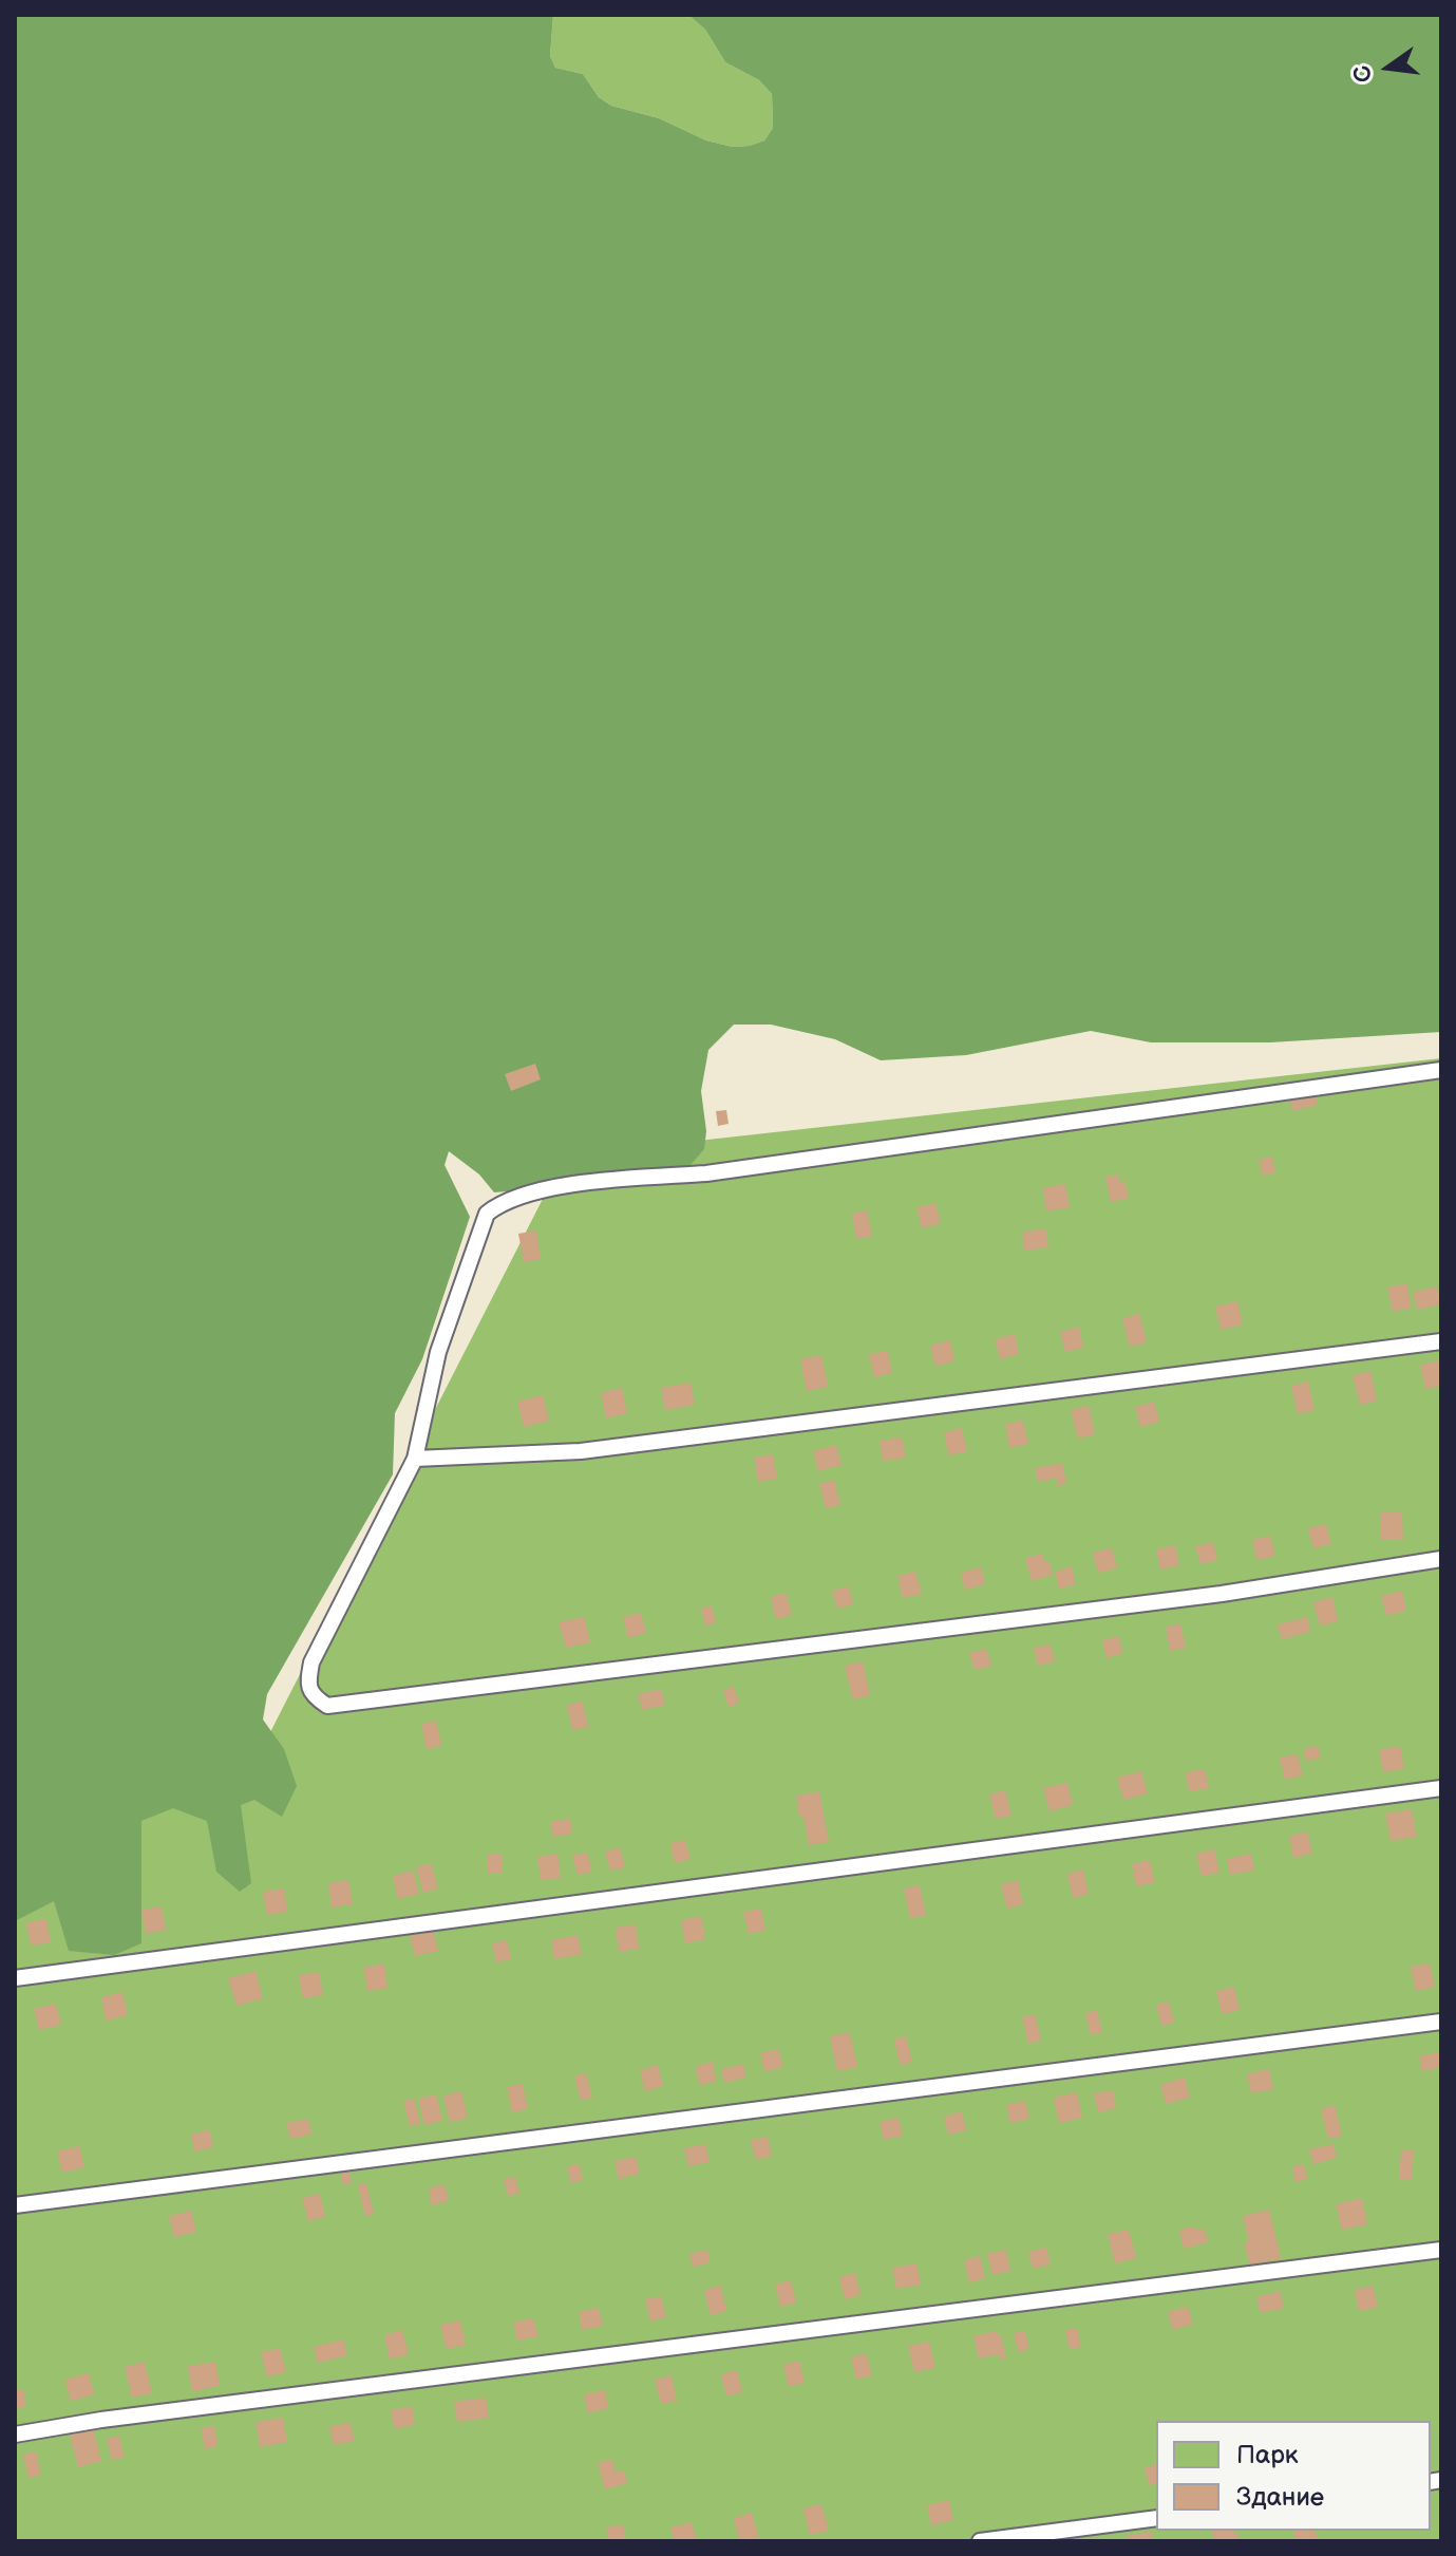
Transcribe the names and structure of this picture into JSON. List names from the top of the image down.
{
  "legend": ["Парк", "Здание"],
  "north": "left"
}
